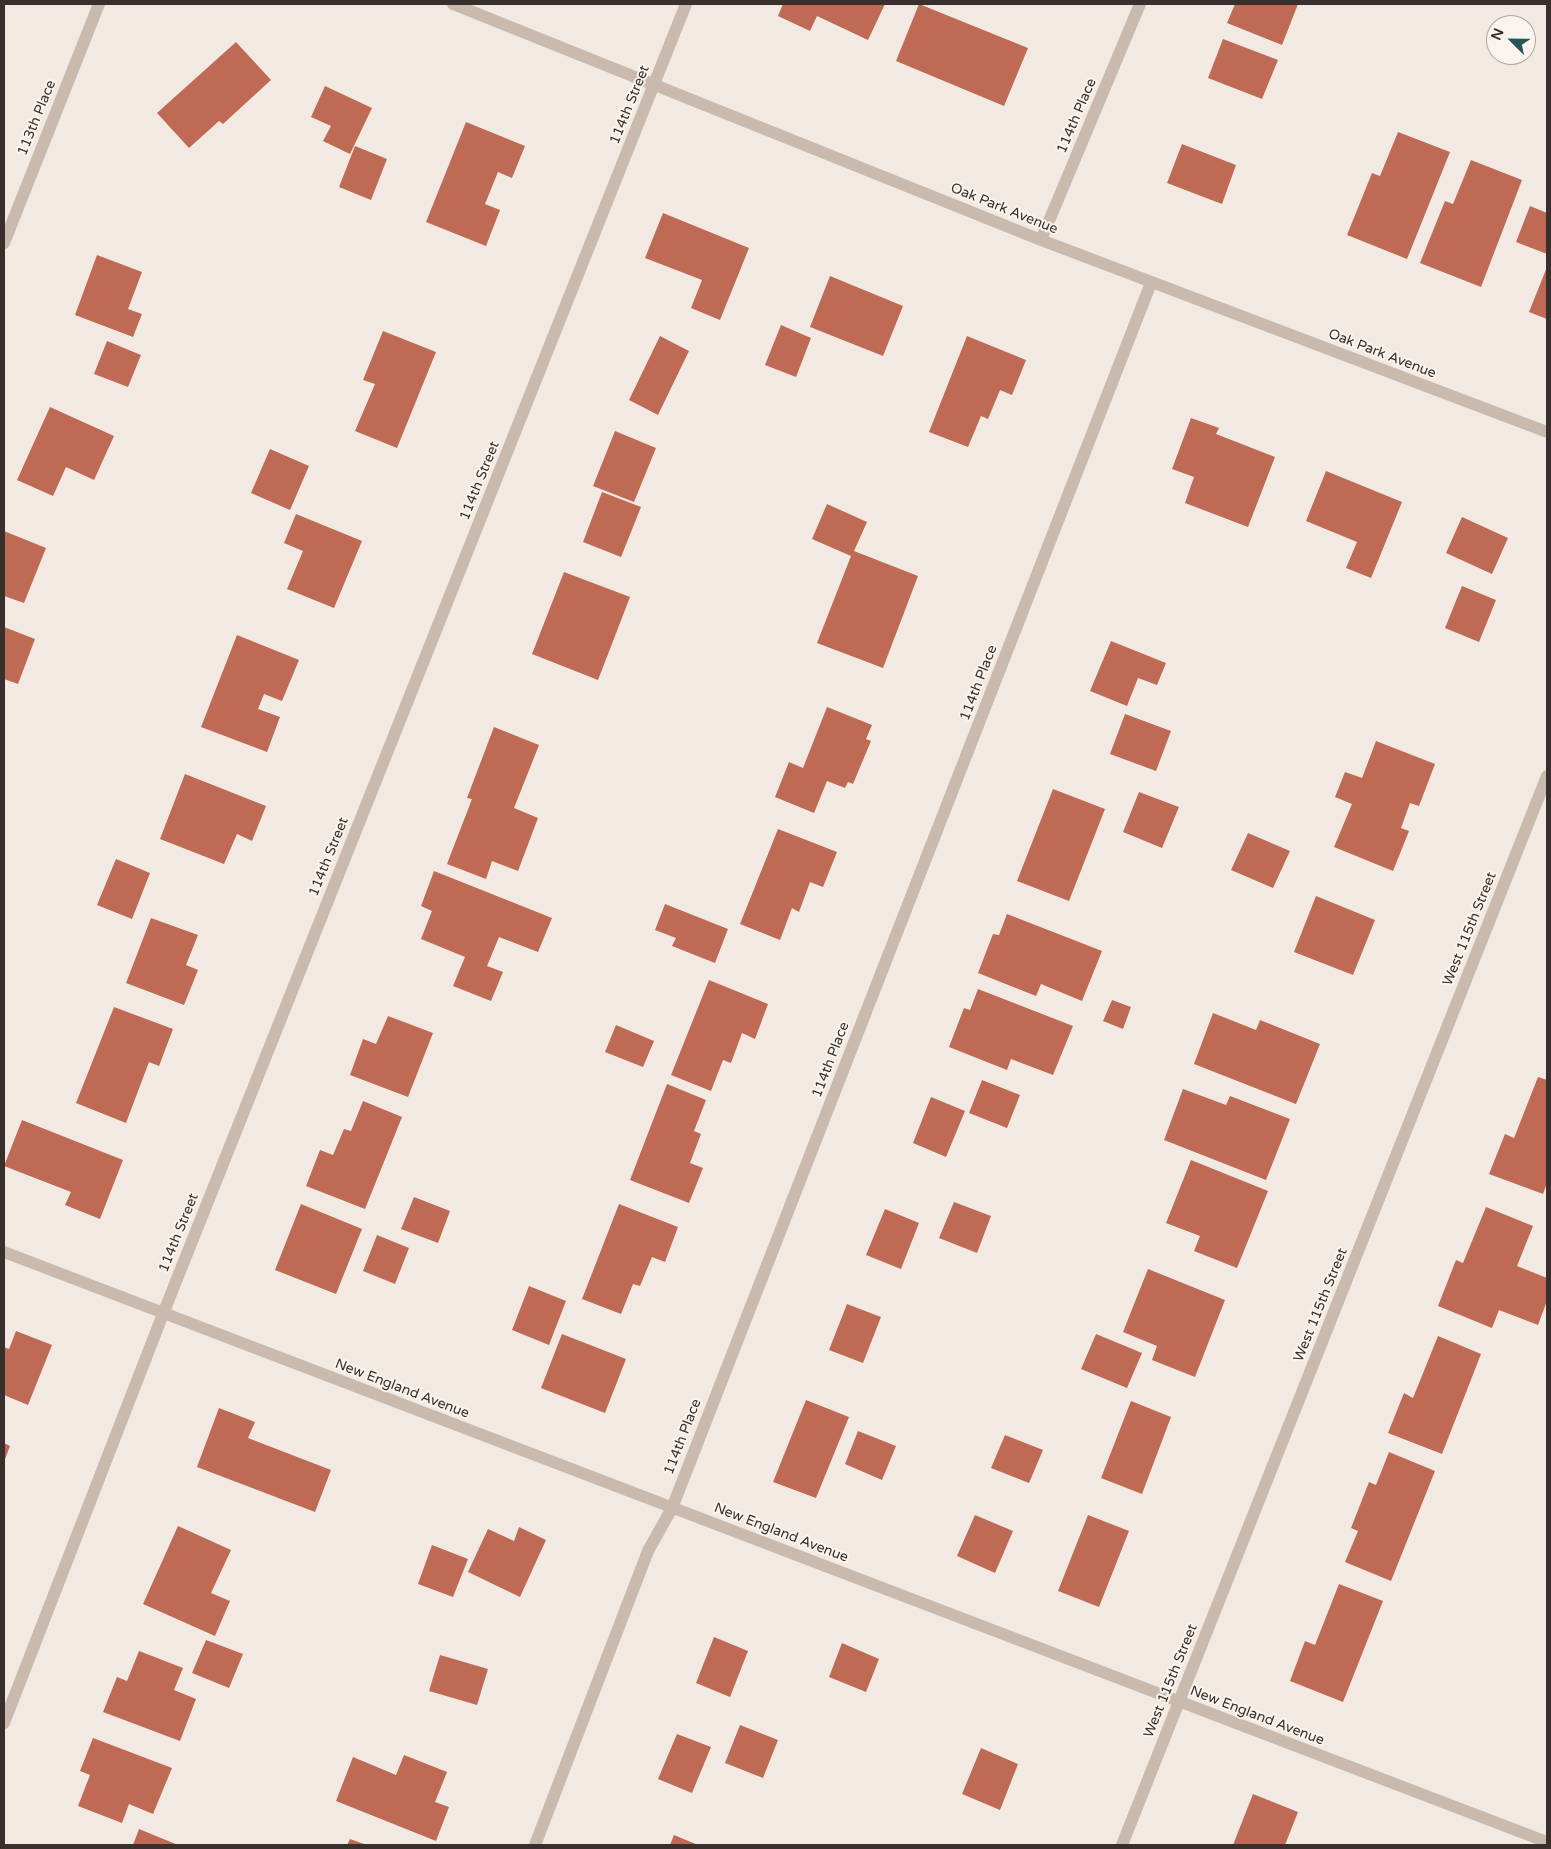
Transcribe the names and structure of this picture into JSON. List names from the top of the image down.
{
  "streets": {
    "street": [
      "114th Street",
      "114th Place",
      "113th Place",
      "Oak Park Avenue",
      "West 115th Street",
      "New England Avenue"
    ]
  },
  "crossings": [
    ["114th Street", "Oak Park Avenue"],
    ["114th Street", "New England Avenue"],
    ["114th Place", "Oak Park Avenue"],
    ["114th Place", "New England Avenue"],
    ["West 115th Street", "New England Avenue"]
  ],
  "north": "top left"
}
